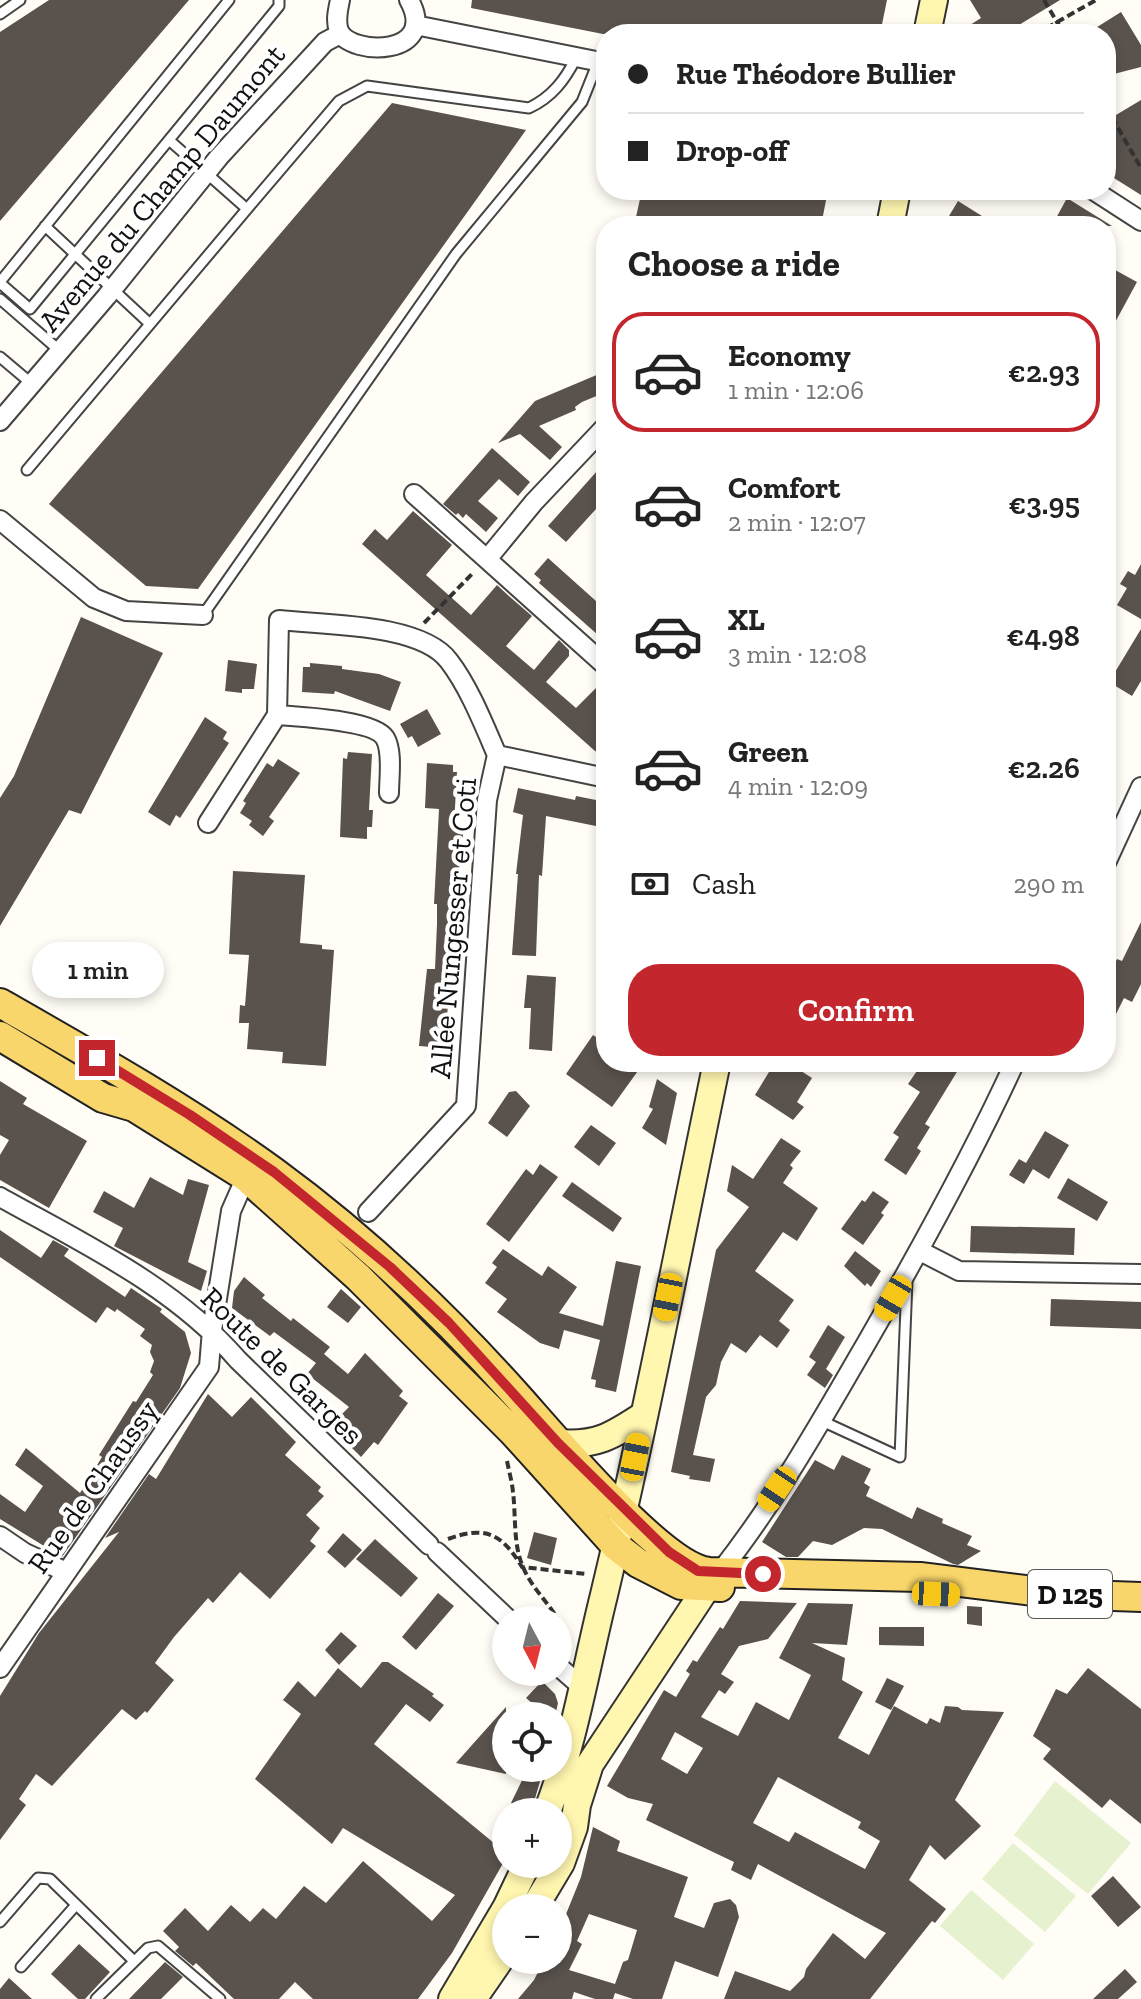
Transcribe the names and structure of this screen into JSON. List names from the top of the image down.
{
  "streets": {
    "main road": ["D 125"],
    "street": [
      "Avenue du Champ Daumont",
      "Allée Nungesser et Coti",
      "Route de Garges",
      "Rue de Chaussy"
    ]
  },
  "crossings": [
    ["Route de Garges", "Rue de Chaussy"],
    ["Rue de Chaussy", "D 125"]
  ],
  "north": "bottom",
  "page": {
    "banner": ["Rue Théodore Bullier", "Drop-off"],
    "heading": "Choose a ride",
    "list": [
      {
        "name": "Economy",
        "note": "1 min · 12:06",
        "value": "€2.93"
      },
      {
        "name": "Comfort",
        "note": "2 min · 12:07",
        "value": "€3.95"
      },
      {
        "name": "XL",
        "note": "3 min · 12:08",
        "value": "€4.98"
      },
      {
        "name": "Green",
        "note": "4 min · 12:09",
        "value": "€2.26"
      }
    ],
    "pay": ["Cash", "290 m"],
    "bubble": "1 min",
    "buttons": "Confirm",
    "map_buttons": ["+", "−"]
  }
}
